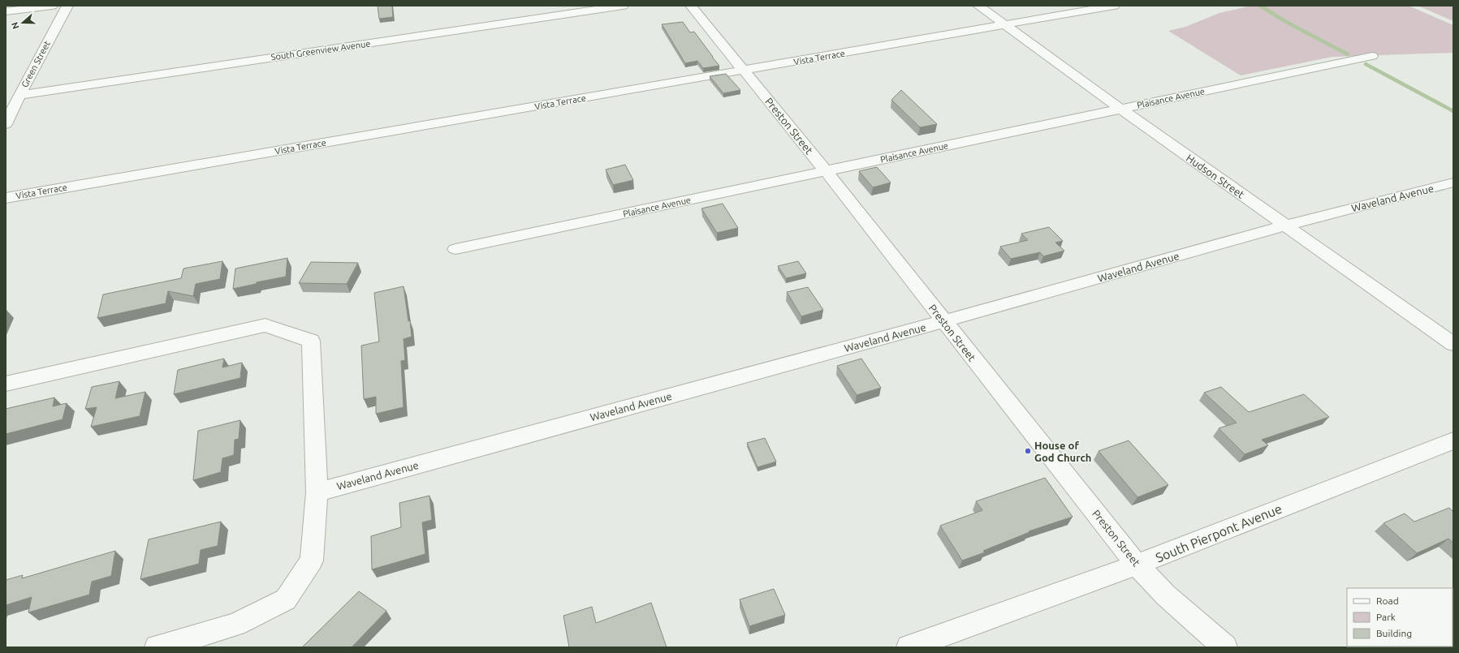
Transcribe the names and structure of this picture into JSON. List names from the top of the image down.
{
  "streets": {
    "street": [
      "South Greenview Avenue",
      "Vista Terrace",
      "Green Street",
      "Plaisance Avenue",
      "Preston Street",
      "Hudson Street",
      "Waveland Avenue",
      "South Pierpont Avenue"
    ]
  },
  "crossings": [
    ["South Greenview Avenue", "Green Street"],
    ["Vista Terrace", "Preston Street"],
    ["Vista Terrace", "Hudson Street"],
    ["Plaisance Avenue", "Preston Street"],
    ["Plaisance Avenue", "Hudson Street"],
    ["Preston Street", "Waveland Avenue"],
    ["Preston Street", "South Pierpont Avenue"],
    ["Hudson Street", "Waveland Avenue"]
  ],
  "places": ["House of God Church"],
  "legend": ["Road", "Park", "Building"],
  "north": "left"
}
